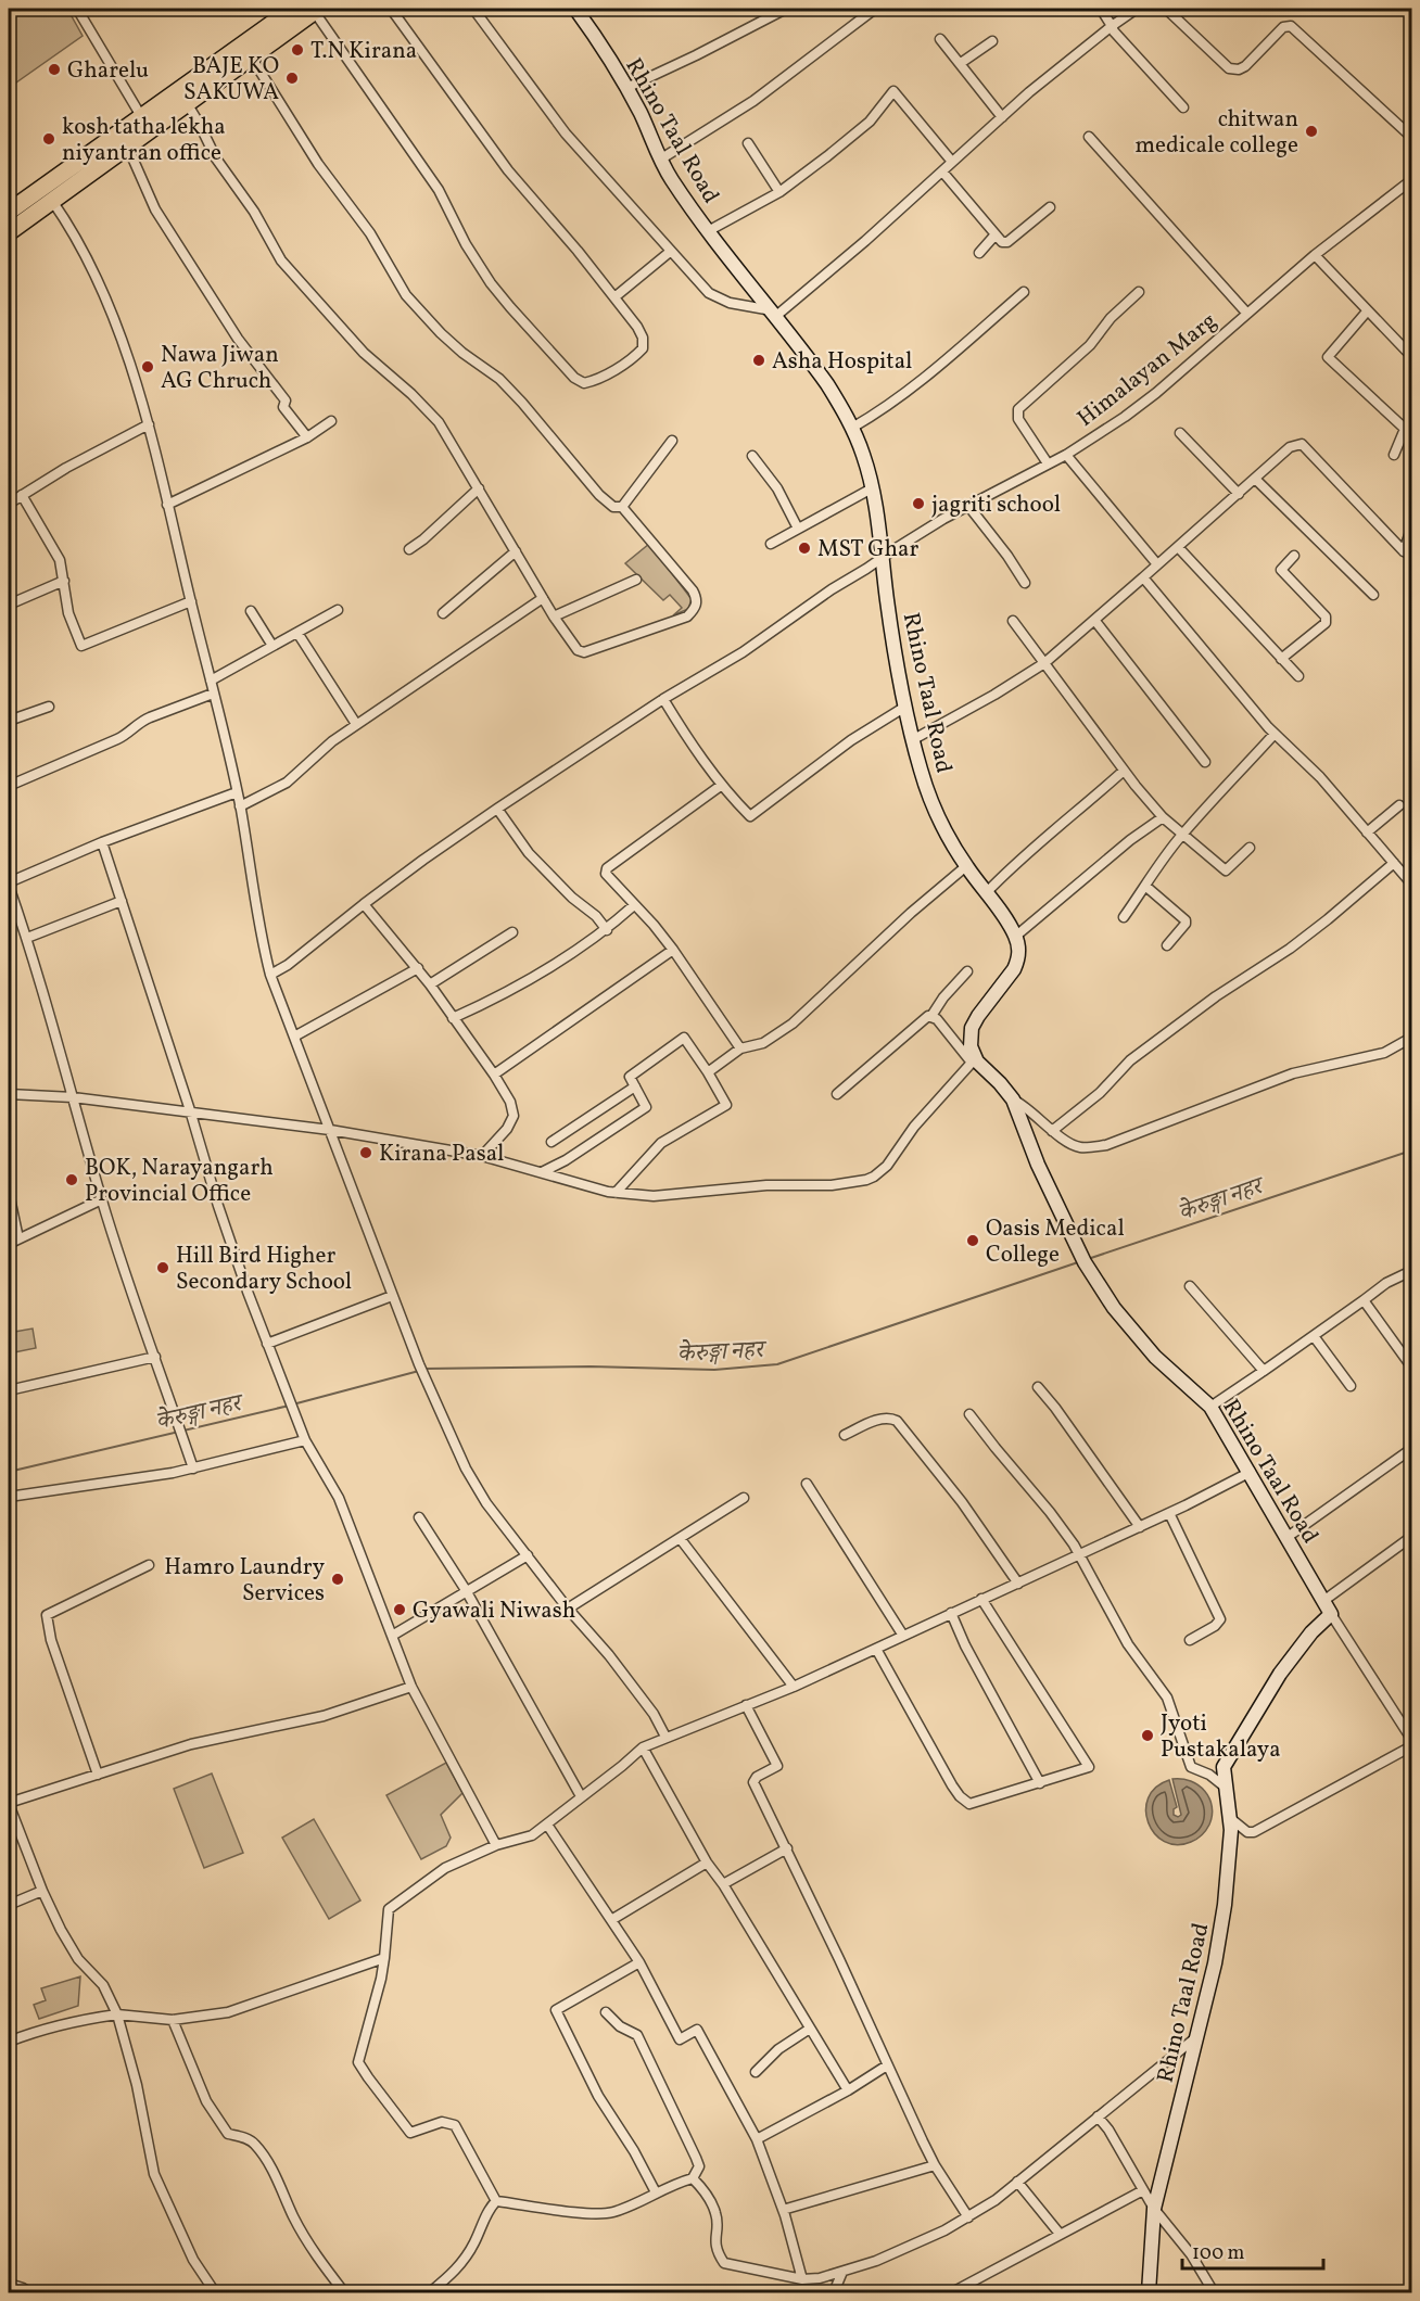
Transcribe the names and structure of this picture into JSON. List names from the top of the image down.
{
  "streets": {
    "street": ["Rhino Taal Road", "Himalayan Marg"]
  },
  "crossings": [
    ["Rhino Taal Road", "Himalayan Marg"]
  ],
  "water": ["केेरुङ्गा नहर"],
  "places": [
    "T.N Kirana",
    "Gharelu",
    "BAJE KO SAKUWA",
    "chitwan medicale college",
    "kosh tatha lekha niyantran office",
    "Asha Hospital",
    "Nawa Jiwan AG Chruch",
    "jagriti school",
    "MST Ghar",
    "Kirana Pasal",
    "BOK, Narayangarh Provincial Office",
    "Oasis Medical College",
    "Hill Bird Higher Secondary School",
    "Hamro Laundry Services",
    "Gyawali Niwash",
    "Jyoti Pustakalaya"
  ],
  "scale_bar": "100 m"
}
